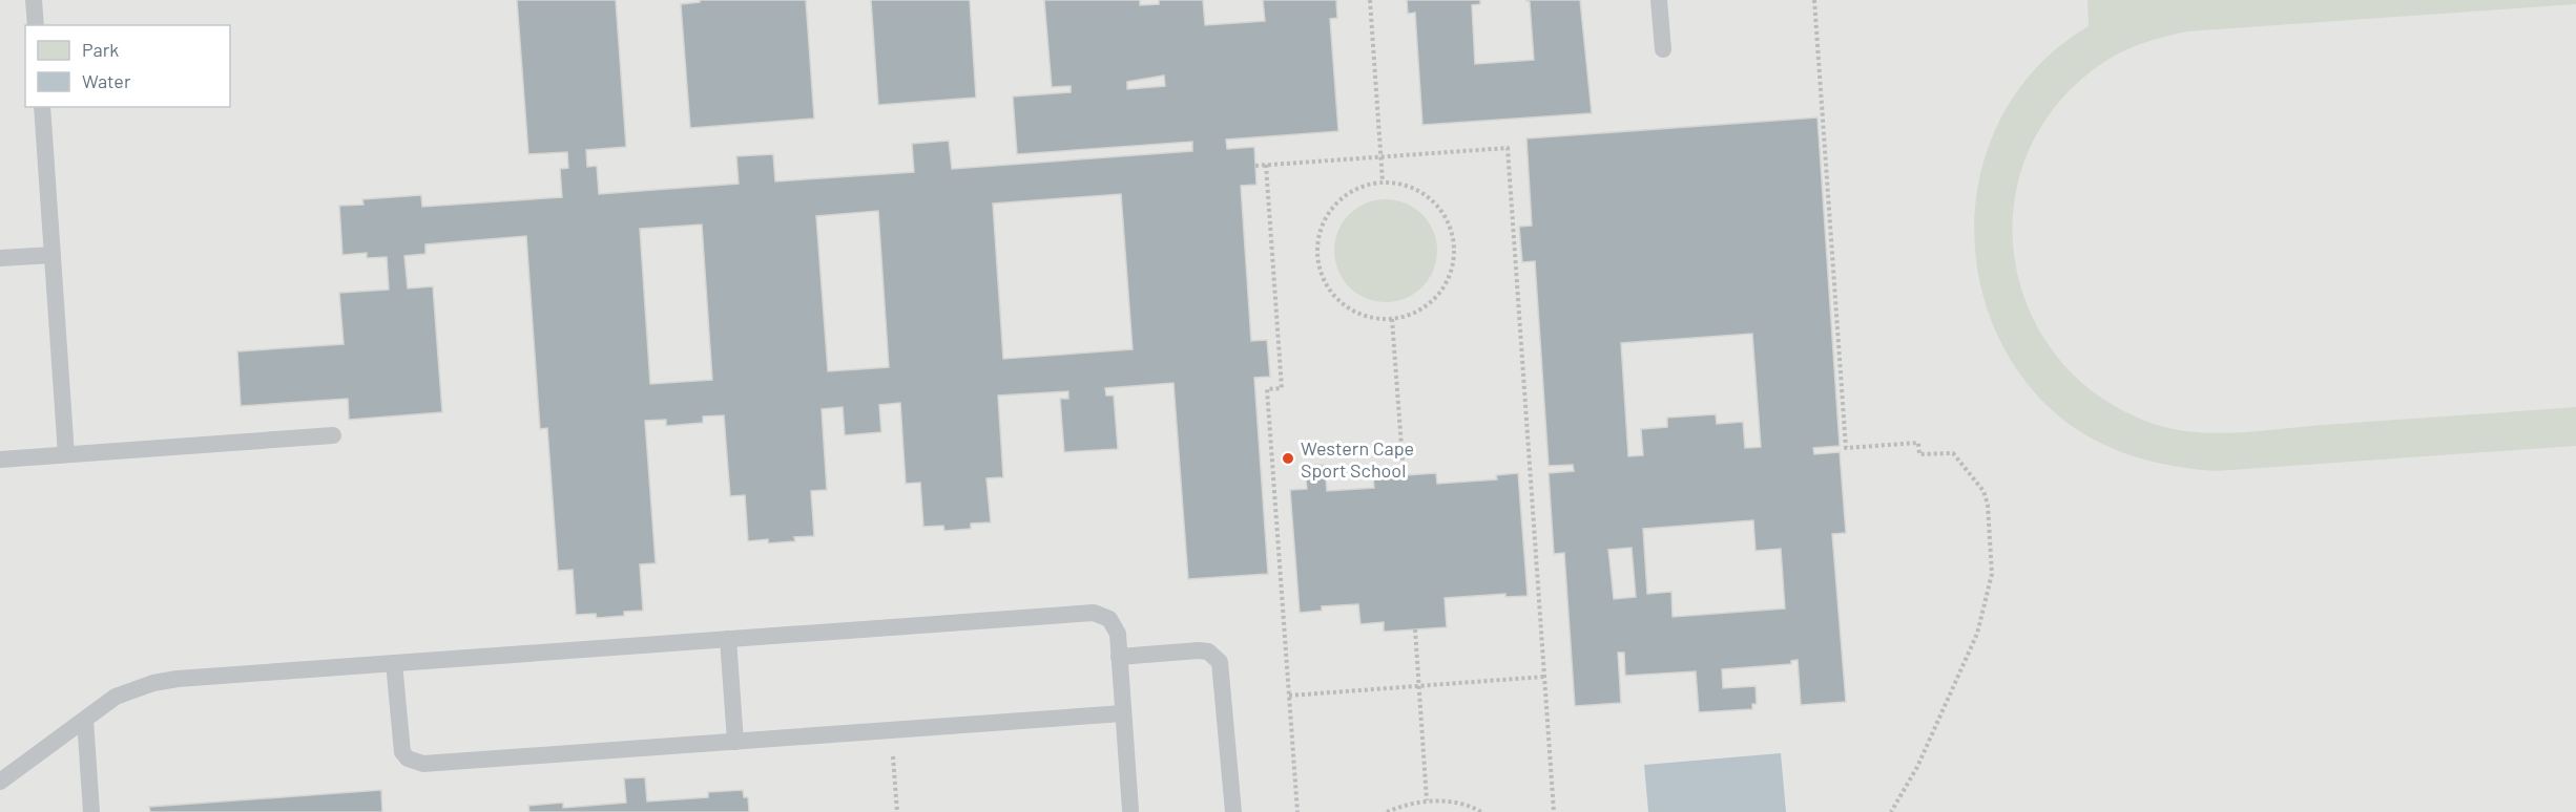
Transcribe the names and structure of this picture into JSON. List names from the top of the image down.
{
  "places": ["Western Cape Sport School"],
  "legend": ["Park", "Water"]
}
